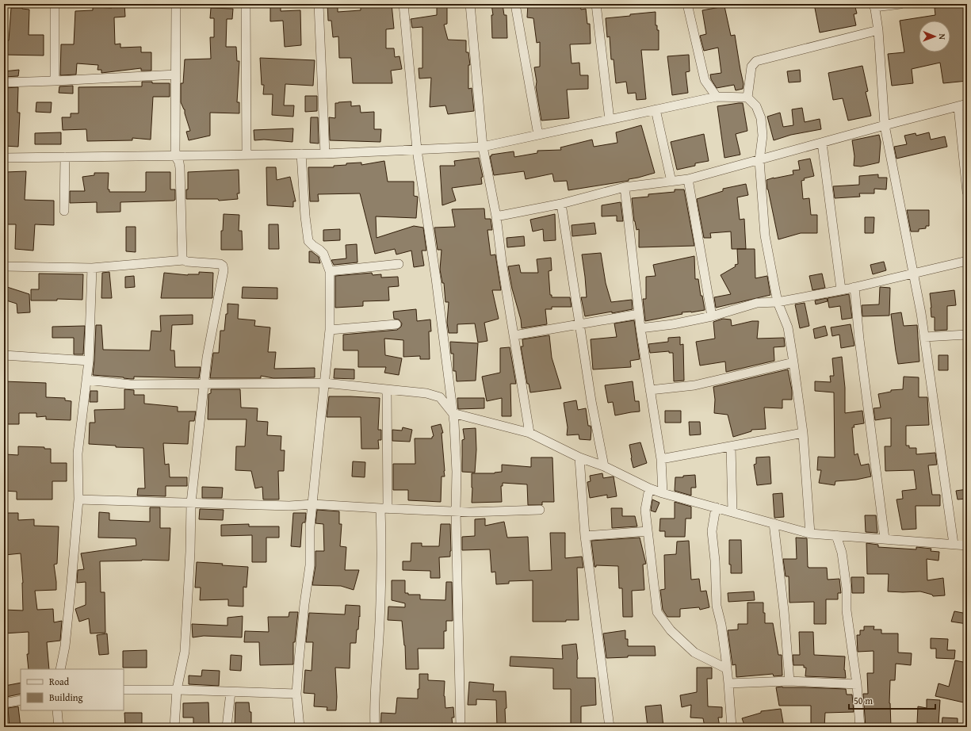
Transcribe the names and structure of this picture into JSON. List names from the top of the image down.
{
  "legend": ["Road", "Building"],
  "scale_bar": "50 m",
  "north": "right"
}
